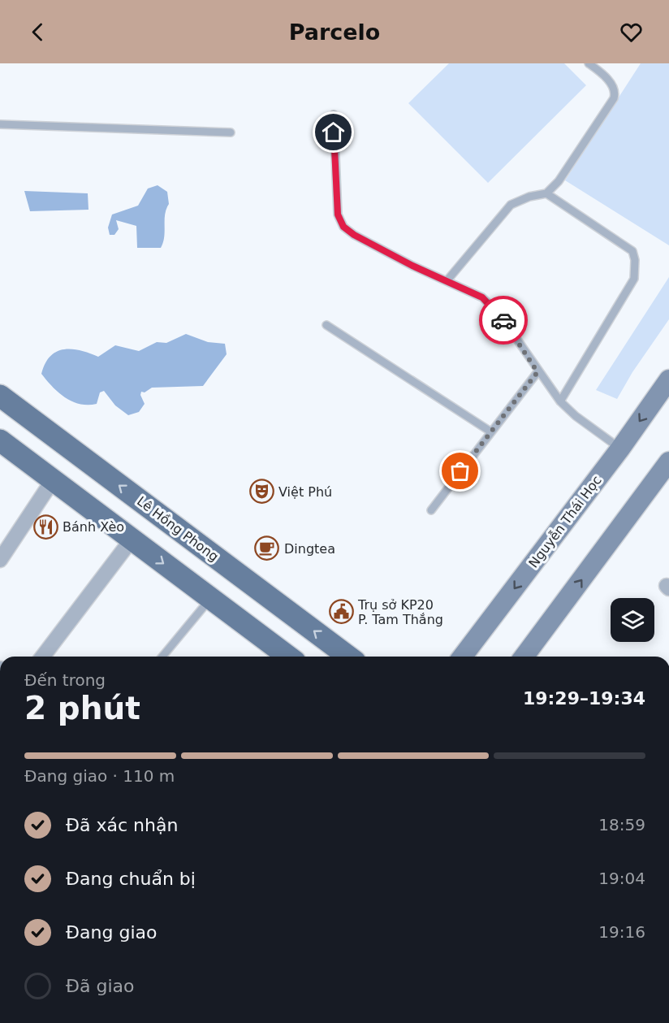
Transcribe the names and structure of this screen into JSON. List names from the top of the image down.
{
  "streets": {
    "main road": ["Nguyễn Thái Học", "Lê Hồng Phong"]
  },
  "places": {
    "theatre": ["Việt Phú"],
    "restaurant": ["Bánh Xèo"],
    "cafe": ["Dingtea"],
    "public building": ["Trụ sở KP20 P. Tam Thắng"]
  },
  "page": {
    "header": "Parcelo",
    "heading": ["2 phút", "Đến trong", "19:29–19:34"],
    "bar": "Đang giao · 110 m",
    "list": [
      ["Đã xác nhận", "18:59"],
      ["Đang chuẩn bị", "19:04"],
      ["Đang giao", "19:16"],
      "Đã giao"
    ]
  }
}
